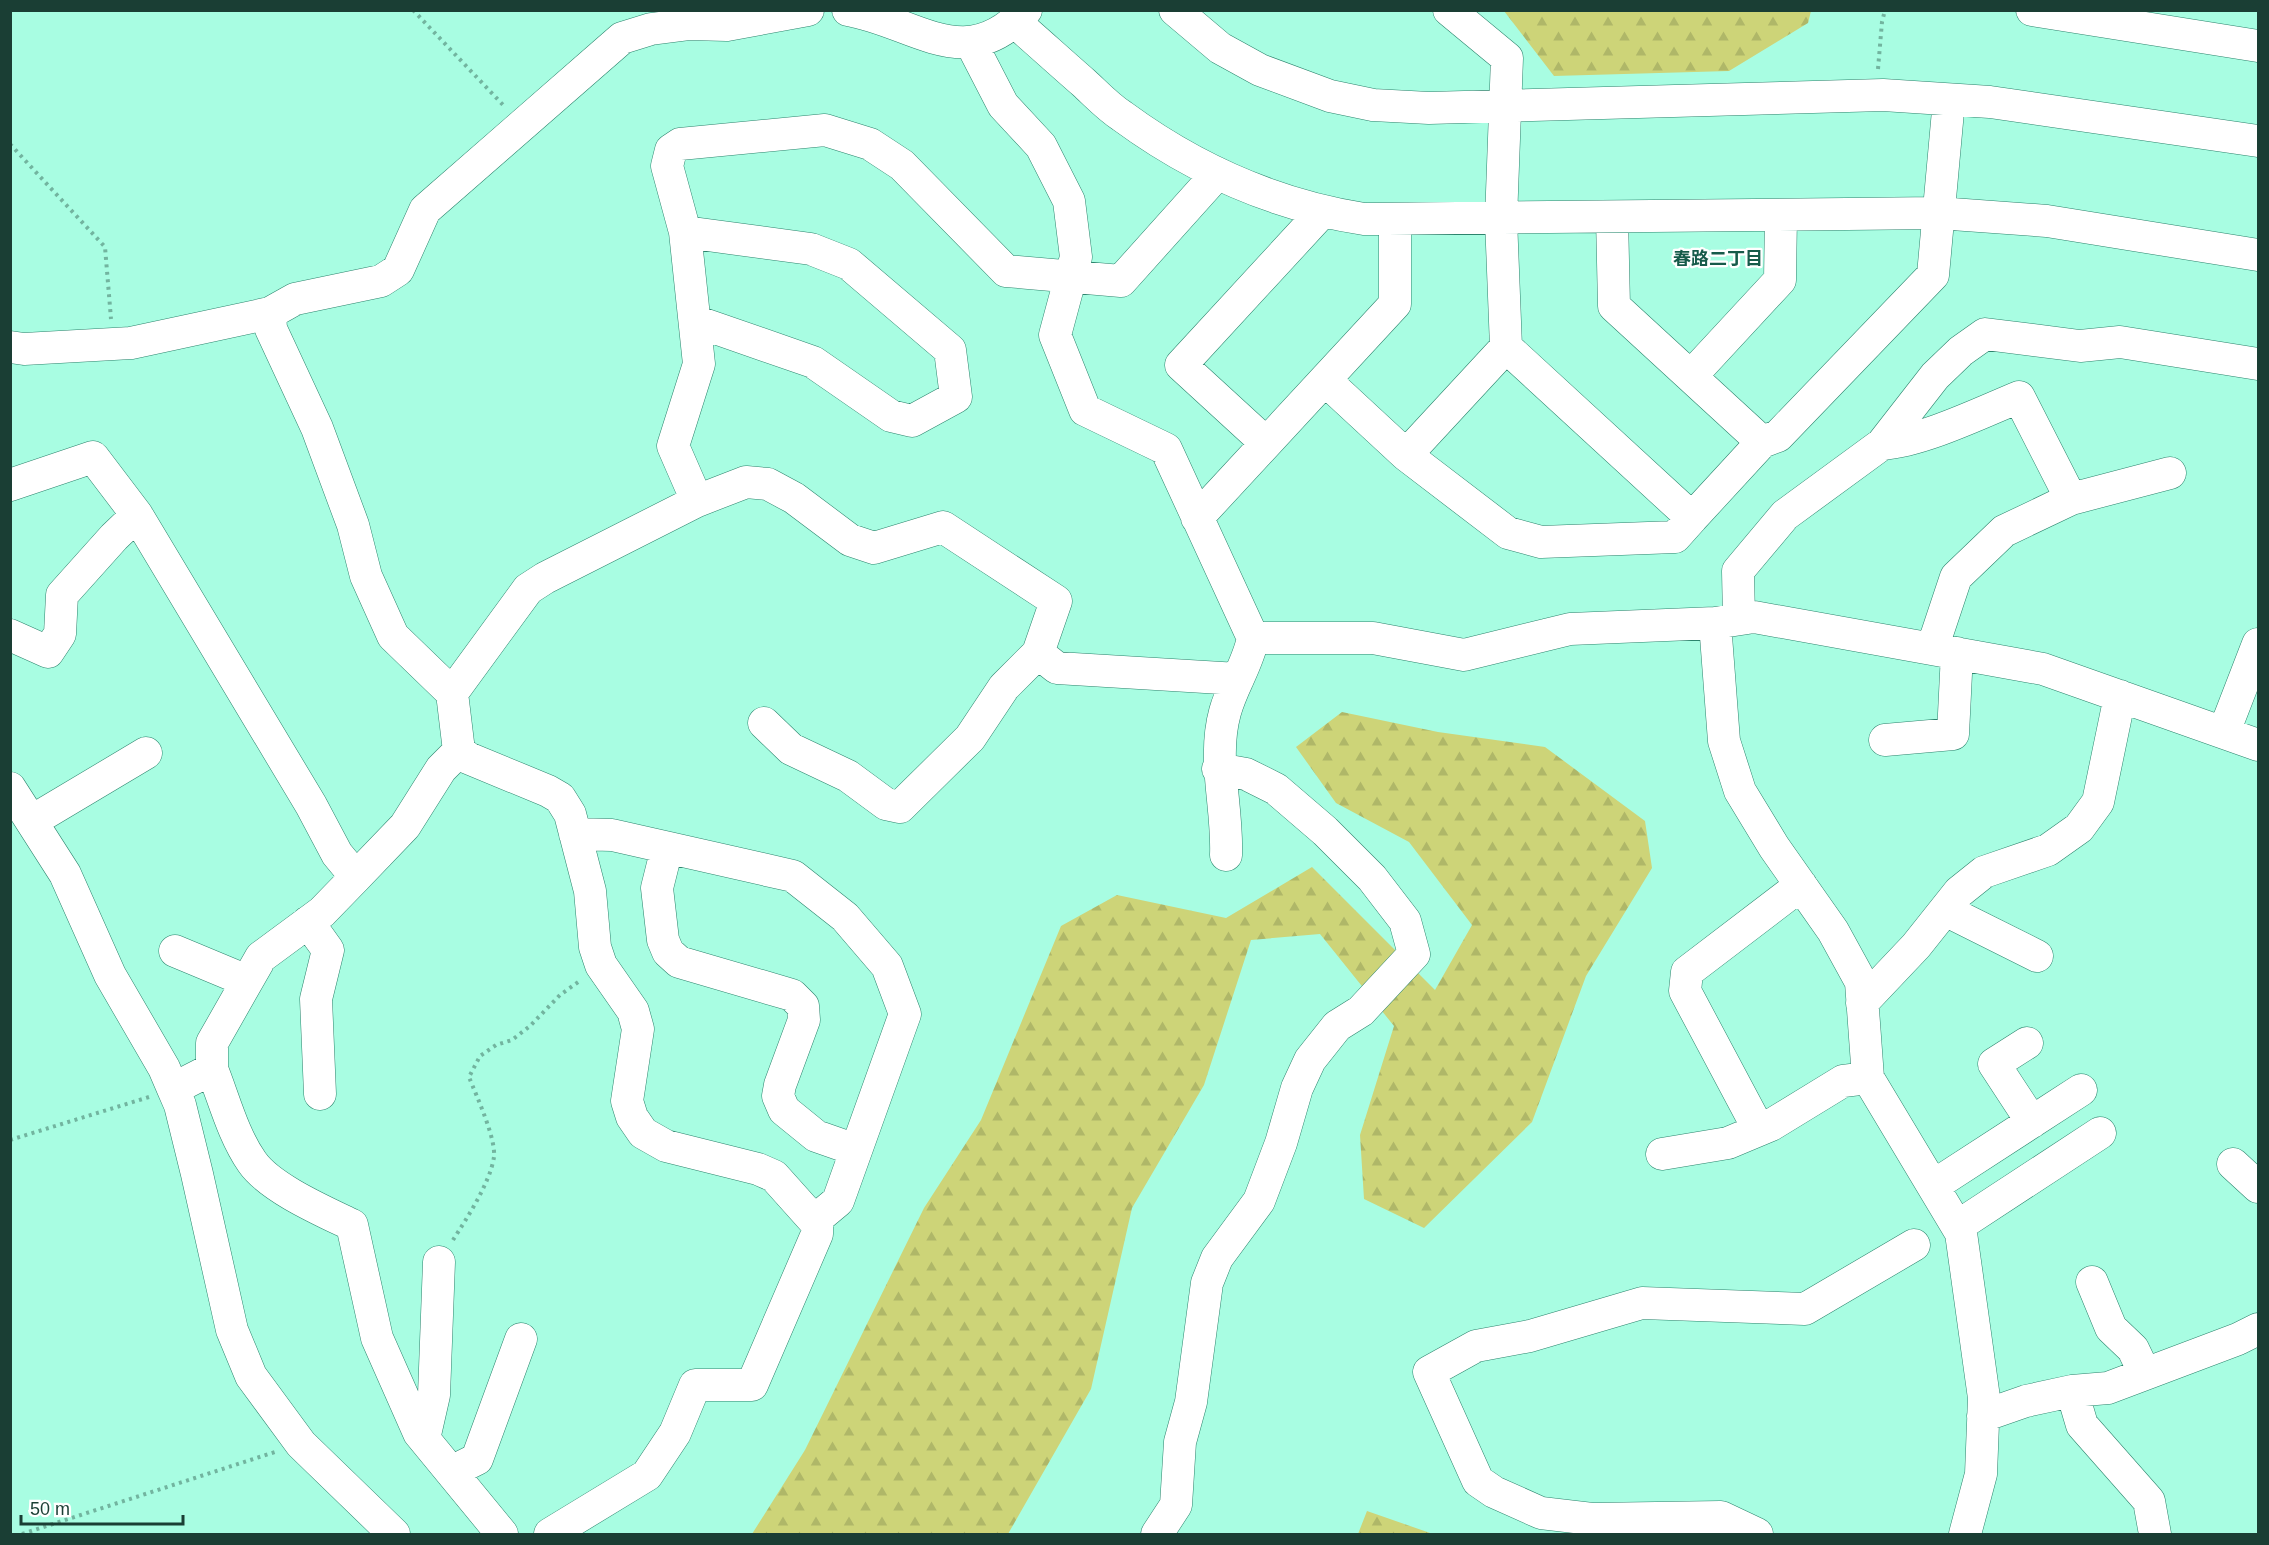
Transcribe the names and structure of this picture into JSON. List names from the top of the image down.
{
  "districts": ["春路二丁目"],
  "scale_bar": "50 m"
}
